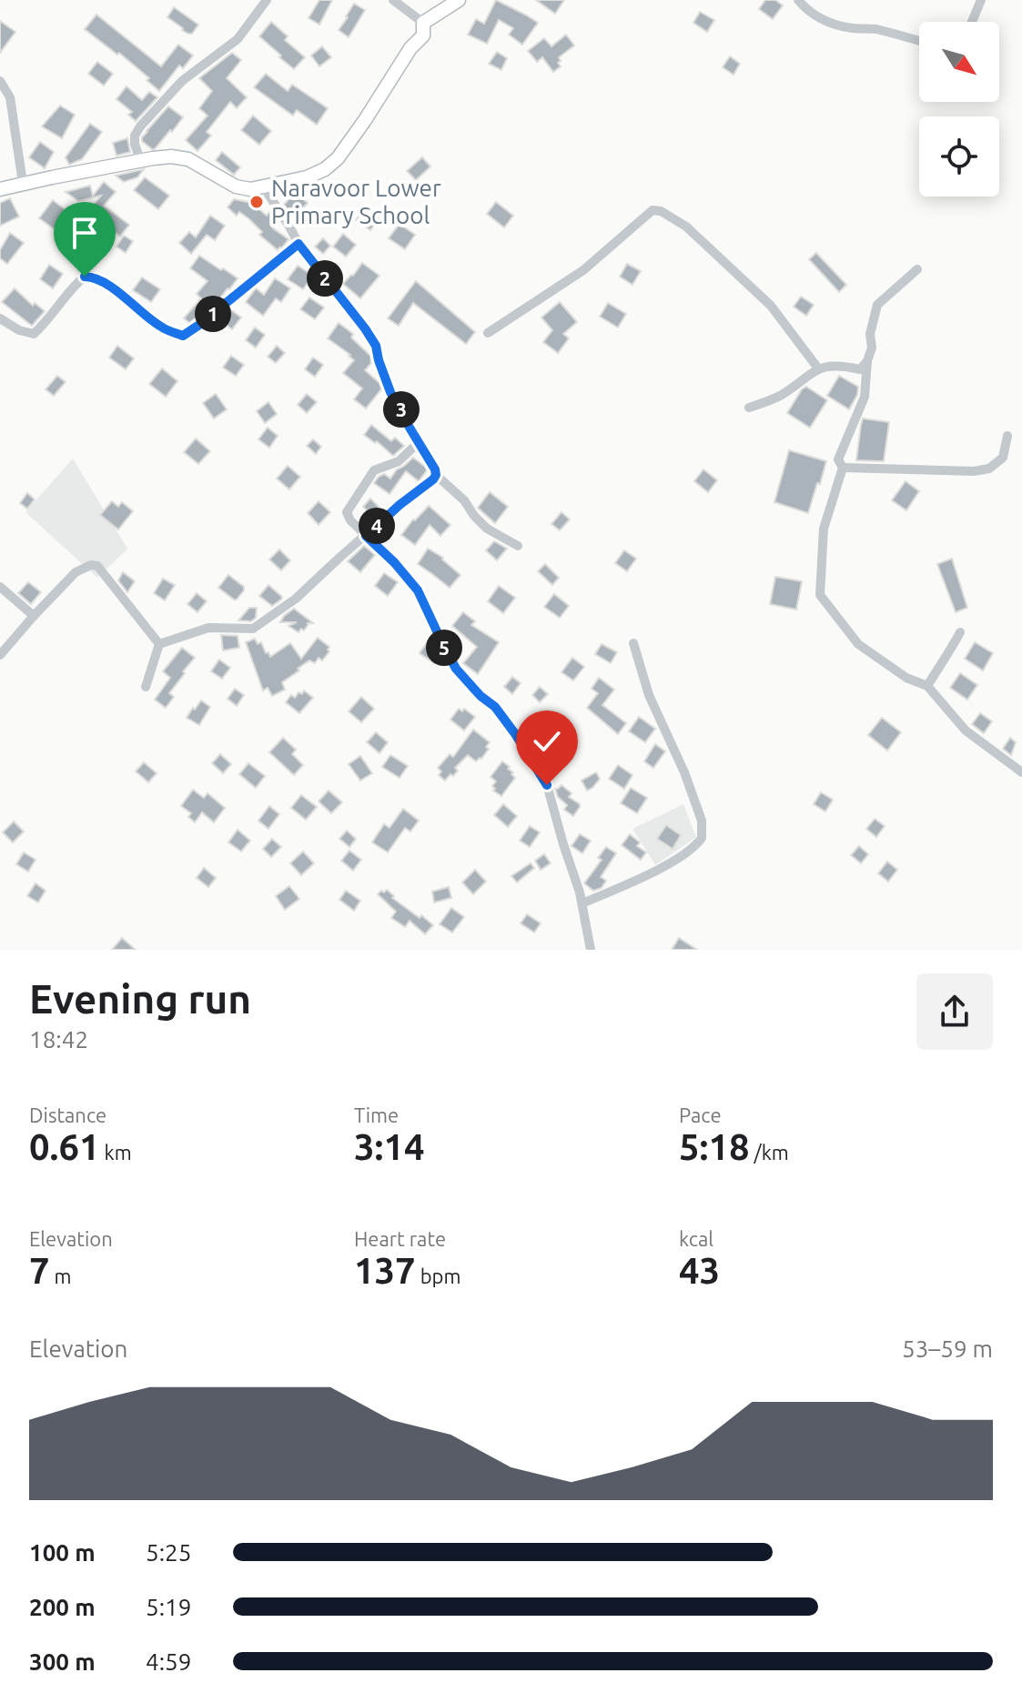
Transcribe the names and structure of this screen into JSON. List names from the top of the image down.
{
  "places": ["Naravoor Lower Primary School"],
  "north": "bottom right",
  "page": {
    "pins": [
      "2",
      "1",
      "3",
      "4",
      "5"
    ],
    "heading": ["Evening run", "18:42"],
    "stats": [
      ["Distance", "0.61 km"],
      ["Time", "3:14"],
      ["Pace", "5:18 /km"],
      ["Elevation", "7 m"],
      ["Heart rate", "137 bpm"],
      ["kcal", "43"]
    ],
    "chart": ["Elevation", "53–59 m"],
    "list": [
      {
        "name": "100 m",
        "note": "5:25"
      },
      {
        "name": "200 m",
        "note": "5:19"
      },
      {
        "name": "300 m",
        "note": "4:59"
      }
    ]
  }
}
